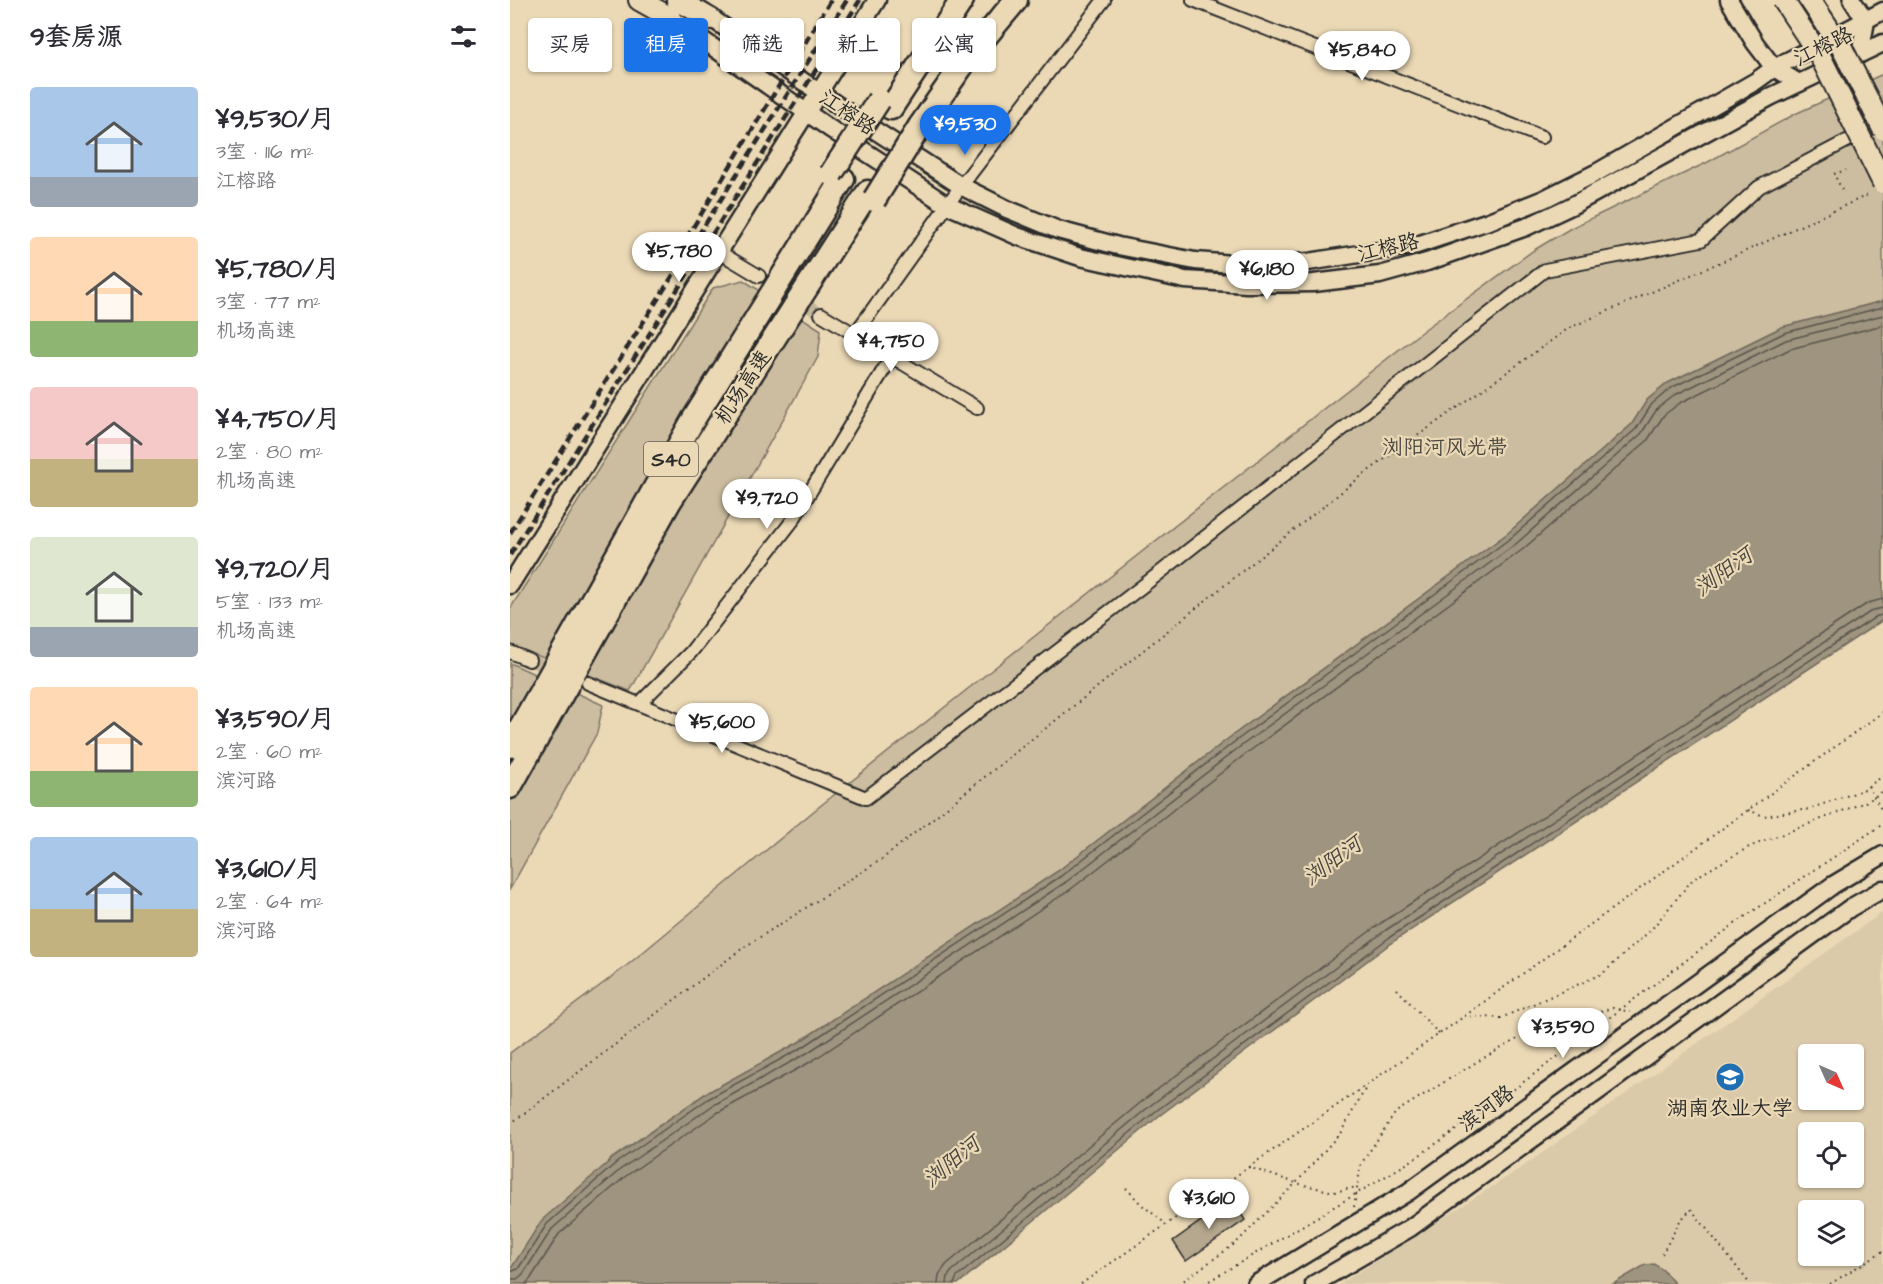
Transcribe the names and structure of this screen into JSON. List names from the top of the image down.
{
  "streets": {
    "highway": ["机场高速", "S40"],
    "main road": ["江榕路", "滨河路"]
  },
  "water": ["浏阳河"],
  "parks": ["浏阳河风光带"],
  "places": {
    "school or university": ["湖南农业大学"]
  },
  "north": "bottom right",
  "page": {
    "heading": "9套房源",
    "chip": [
      "买房",
      "租房",
      "筛选",
      "新上",
      "公寓"
    ],
    "price": [
      "¥5,840",
      "¥9,530",
      "¥5,780",
      "¥6,180",
      "¥4,750",
      "¥9,720",
      "¥5,600",
      "¥3,590",
      "¥3,610"
    ],
    "list": [
      {
        "name": "¥9,530/月",
        "note": "3室 · 116 m² · 江榕路"
      },
      {
        "name": "¥5,780/月",
        "note": "3室 · 77 m² · 机场高速"
      },
      {
        "name": "¥4,750/月",
        "note": "2室 · 80 m² · 机场高速"
      },
      {
        "name": "¥9,720/月",
        "note": "5室 · 133 m² · 机场高速"
      },
      {
        "name": "¥3,590/月",
        "note": "2室 · 60 m² · 滨河路"
      },
      {
        "name": "¥3,610/月",
        "note": "2室 · 64 m² · 滨河路"
      }
    ]
  }
}
